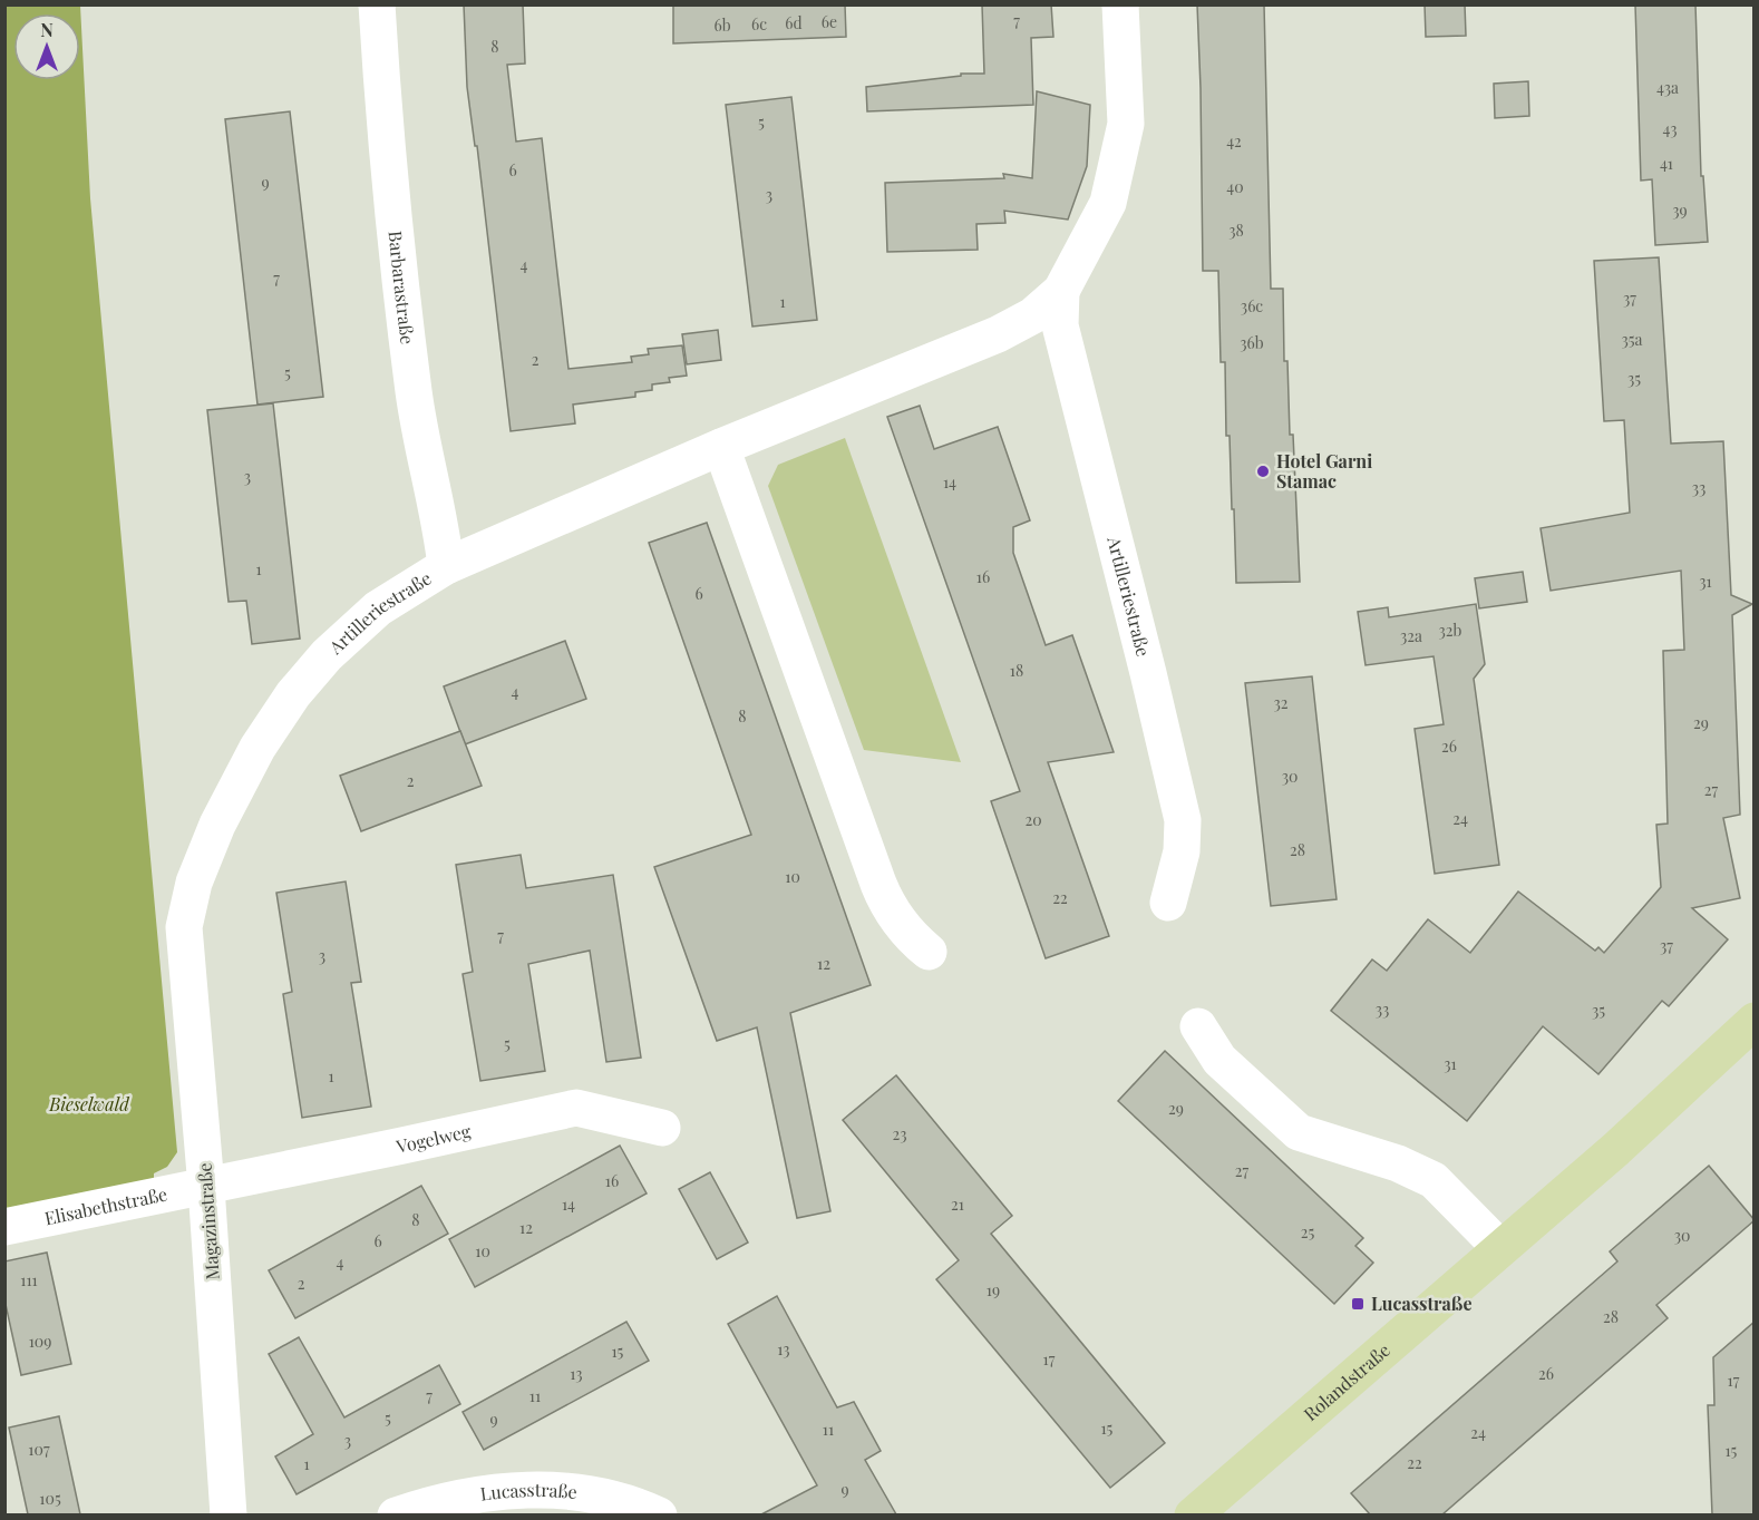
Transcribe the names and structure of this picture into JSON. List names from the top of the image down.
{
  "streets": {
    "main road": ["Rolandstraße"],
    "street": [
      "Barbarastraße",
      "Artilleriestraße",
      "Vogelweg",
      "Elisabethstraße",
      "Magazinstraße",
      "Lucasstraße"
    ]
  },
  "crossings": [
    ["Barbarastraße", "Artilleriestraße"],
    ["Artilleriestraße", "Magazinstraße"],
    ["Vogelweg", "Elisabethstraße"],
    ["Vogelweg", "Magazinstraße"],
    ["Elisabethstraße", "Magazinstraße"]
  ],
  "parks": ["Bieselwald"],
  "places": {
    "other": ["Hotel Garni Stamac"],
    "transit": ["Lucasstraße"]
  },
  "house_numbers": [
    "7",
    "6e",
    "6d",
    "6c",
    "6b",
    "8",
    "43a",
    "5",
    "43",
    "42",
    "41",
    "6",
    "9",
    "40",
    "3",
    "39",
    "38",
    "4",
    "7",
    "37",
    "1",
    "36c",
    "35a",
    "36b",
    "2",
    "5",
    "35",
    "3",
    "14",
    "33",
    "1",
    "16",
    "31",
    "6",
    "32b",
    "32a",
    "18",
    "4",
    "32",
    "8",
    "29",
    "26",
    "30",
    "2",
    "27",
    "24",
    "20",
    "28",
    "10",
    "22",
    "7",
    "37",
    "3",
    "12",
    "33",
    "35",
    "5",
    "31",
    "1",
    "29",
    "23",
    "27",
    "16",
    "14",
    "21",
    "8",
    "12",
    "25",
    "30",
    "6",
    "10",
    "4",
    "111",
    "2",
    "19",
    "28",
    "109",
    "13",
    "15",
    "17",
    "13",
    "26",
    "17",
    "7",
    "11",
    "5",
    "9",
    "15",
    "11",
    "24",
    "3",
    "107",
    "15",
    "22",
    "1",
    "9",
    "105"
  ],
  "north": "top"
}
